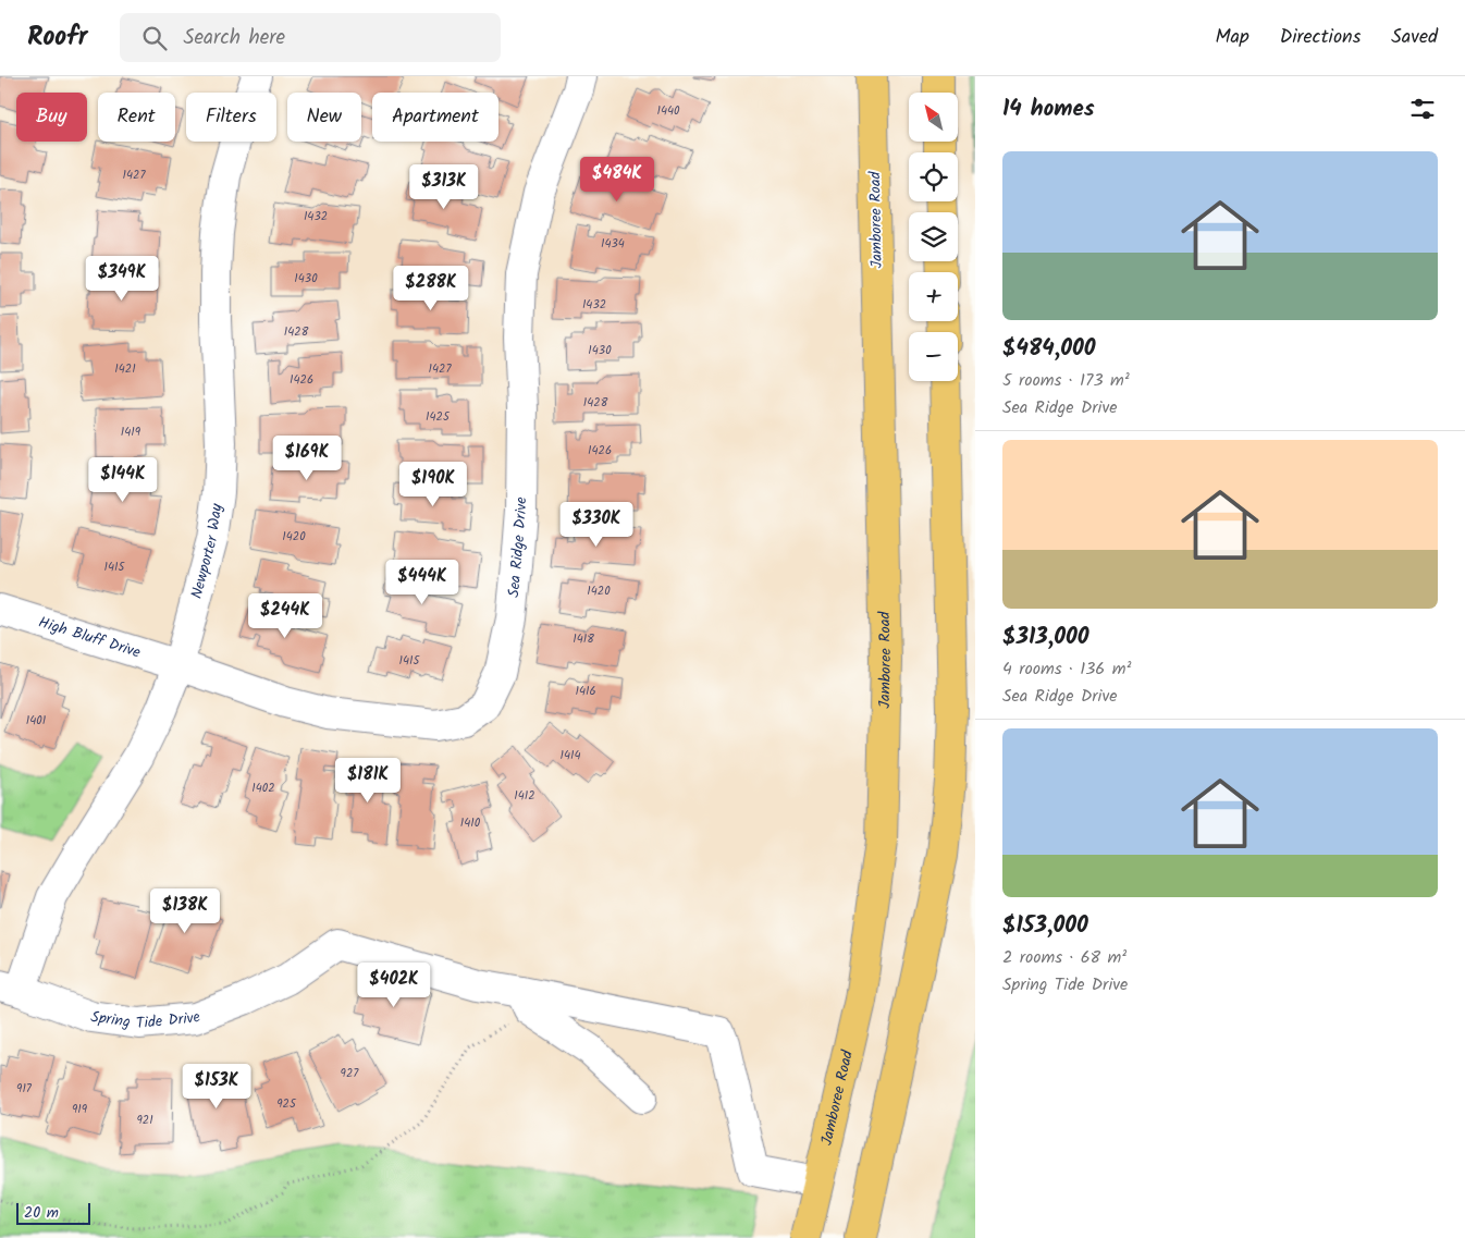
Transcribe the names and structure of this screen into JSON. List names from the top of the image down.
{
  "streets": {
    "main road": ["Jamboree Road"],
    "street": [
      "Sea Ridge Drive",
      "Newporter Way",
      "High Bluff Drive",
      "Spring Tide Drive"
    ]
  },
  "crossings": [
    ["Sea Ridge Drive", "Newporter Way"],
    ["Sea Ridge Drive", "High Bluff Drive"],
    ["Newporter Way", "High Bluff Drive"],
    ["Newporter Way", "Spring Tide Drive"]
  ],
  "house_numbers": [
    "1440",
    "1427",
    "1432",
    "1434",
    "1430",
    "1432",
    "1428",
    "1430",
    "1421",
    "1427",
    "1426",
    "1428",
    "1425",
    "1419",
    "1426",
    "1420",
    "1415",
    "1420",
    "1418",
    "1415",
    "1416",
    "1401",
    "1414",
    "1402",
    "1412",
    "1410",
    "927",
    "917",
    "925",
    "919",
    "921"
  ],
  "scale_bar": "20 m",
  "north": "top left",
  "page": {
    "header": "Roofr",
    "search": "Search here",
    "nav": ["Map", "Directions", "Saved"],
    "heading": "14 homes",
    "map_buttons": ["+", "−"],
    "chip": [
      "Buy",
      "Rent",
      "Filters",
      "New",
      "Apartment"
    ],
    "list": [
      {
        "name": "$484,000",
        "note": "5 rooms · 173 m² · Sea Ridge Drive"
      },
      {
        "name": "$313,000",
        "note": "4 rooms · 136 m² · Sea Ridge Drive"
      },
      {
        "name": "$153,000",
        "note": "2 rooms · 68 m² · Spring Tide Drive"
      }
    ],
    "price": [
      "$484K",
      "$313K",
      "$349K",
      "$288K",
      "$169K",
      "$144K",
      "$190K",
      "$330K",
      "$444K",
      "$244K",
      "$181K",
      "$138K",
      "$402K",
      "$153K"
    ],
    "scale": "20 m"
  }
}
